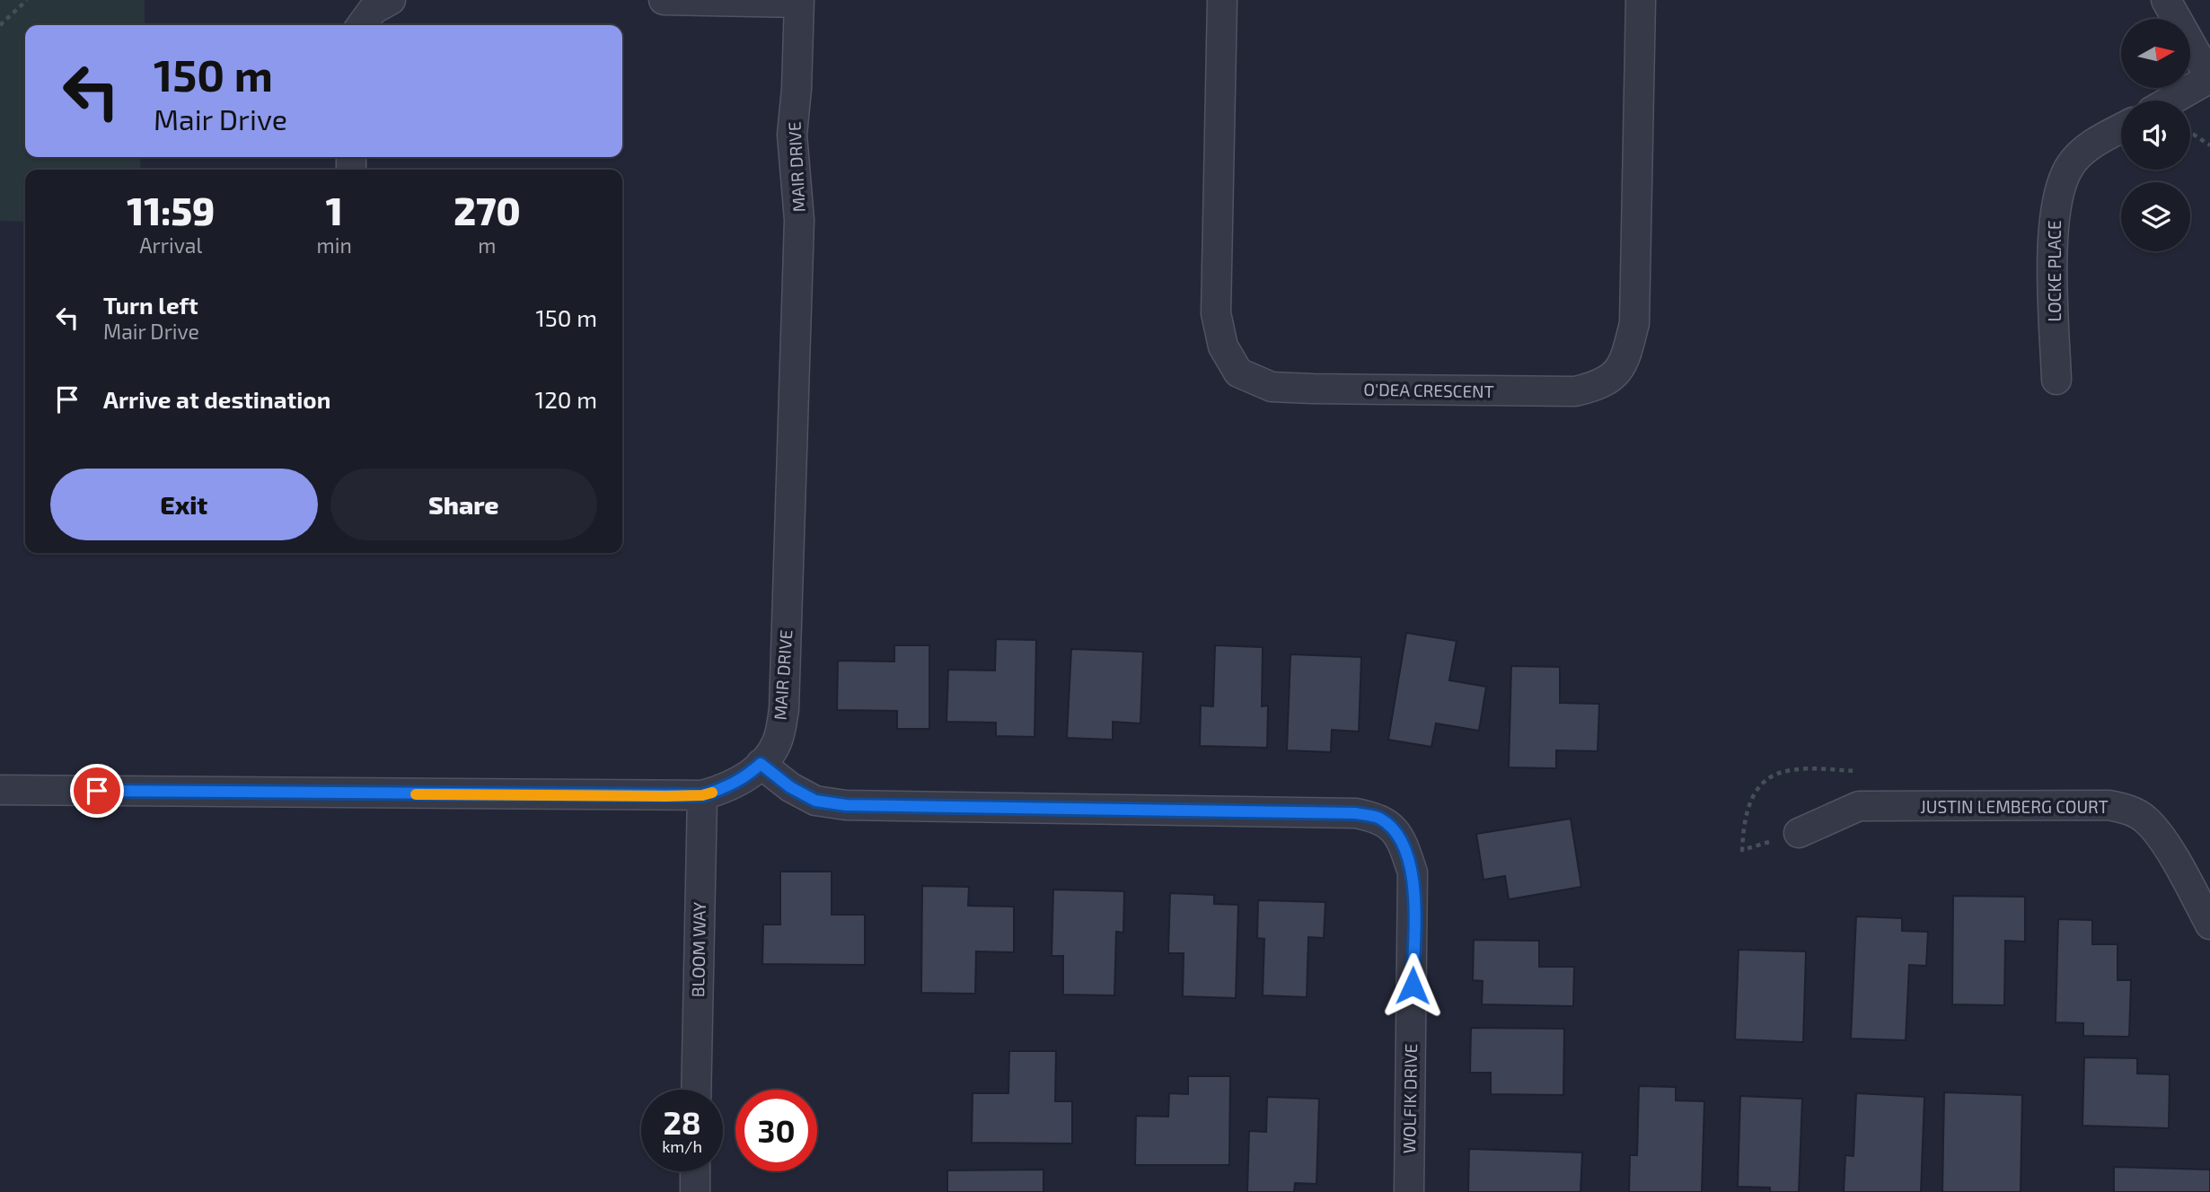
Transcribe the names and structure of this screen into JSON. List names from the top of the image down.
{
  "streets": {
    "street": [
      "MAIR DRIVE",
      "LOCKE PLACE",
      "O'DEA CRESCENT",
      "JUSTIN LEMBERG COURT",
      "BLOOM WAY",
      "WOLFIK DRIVE"
    ]
  },
  "crossings": [
    ["MAIR DRIVE", "BLOOM WAY"],
    ["MAIR DRIVE", "WOLFIK DRIVE"]
  ],
  "north": "right",
  "page": {
    "turn": ["150 m", "Mair Drive"],
    "eta": [
      "11:59",
      "Arrival",
      "1",
      "min",
      "270",
      "m"
    ],
    "list": [
      {
        "name": "Turn left",
        "note": "Mair Drive",
        "value": "150 m"
      },
      {
        "name": "Arrive at destination",
        "value": "120 m"
      }
    ],
    "buttons": ["Exit", "Share"],
    "speed": "28 km/h",
    "limit": "30"
  }
}
